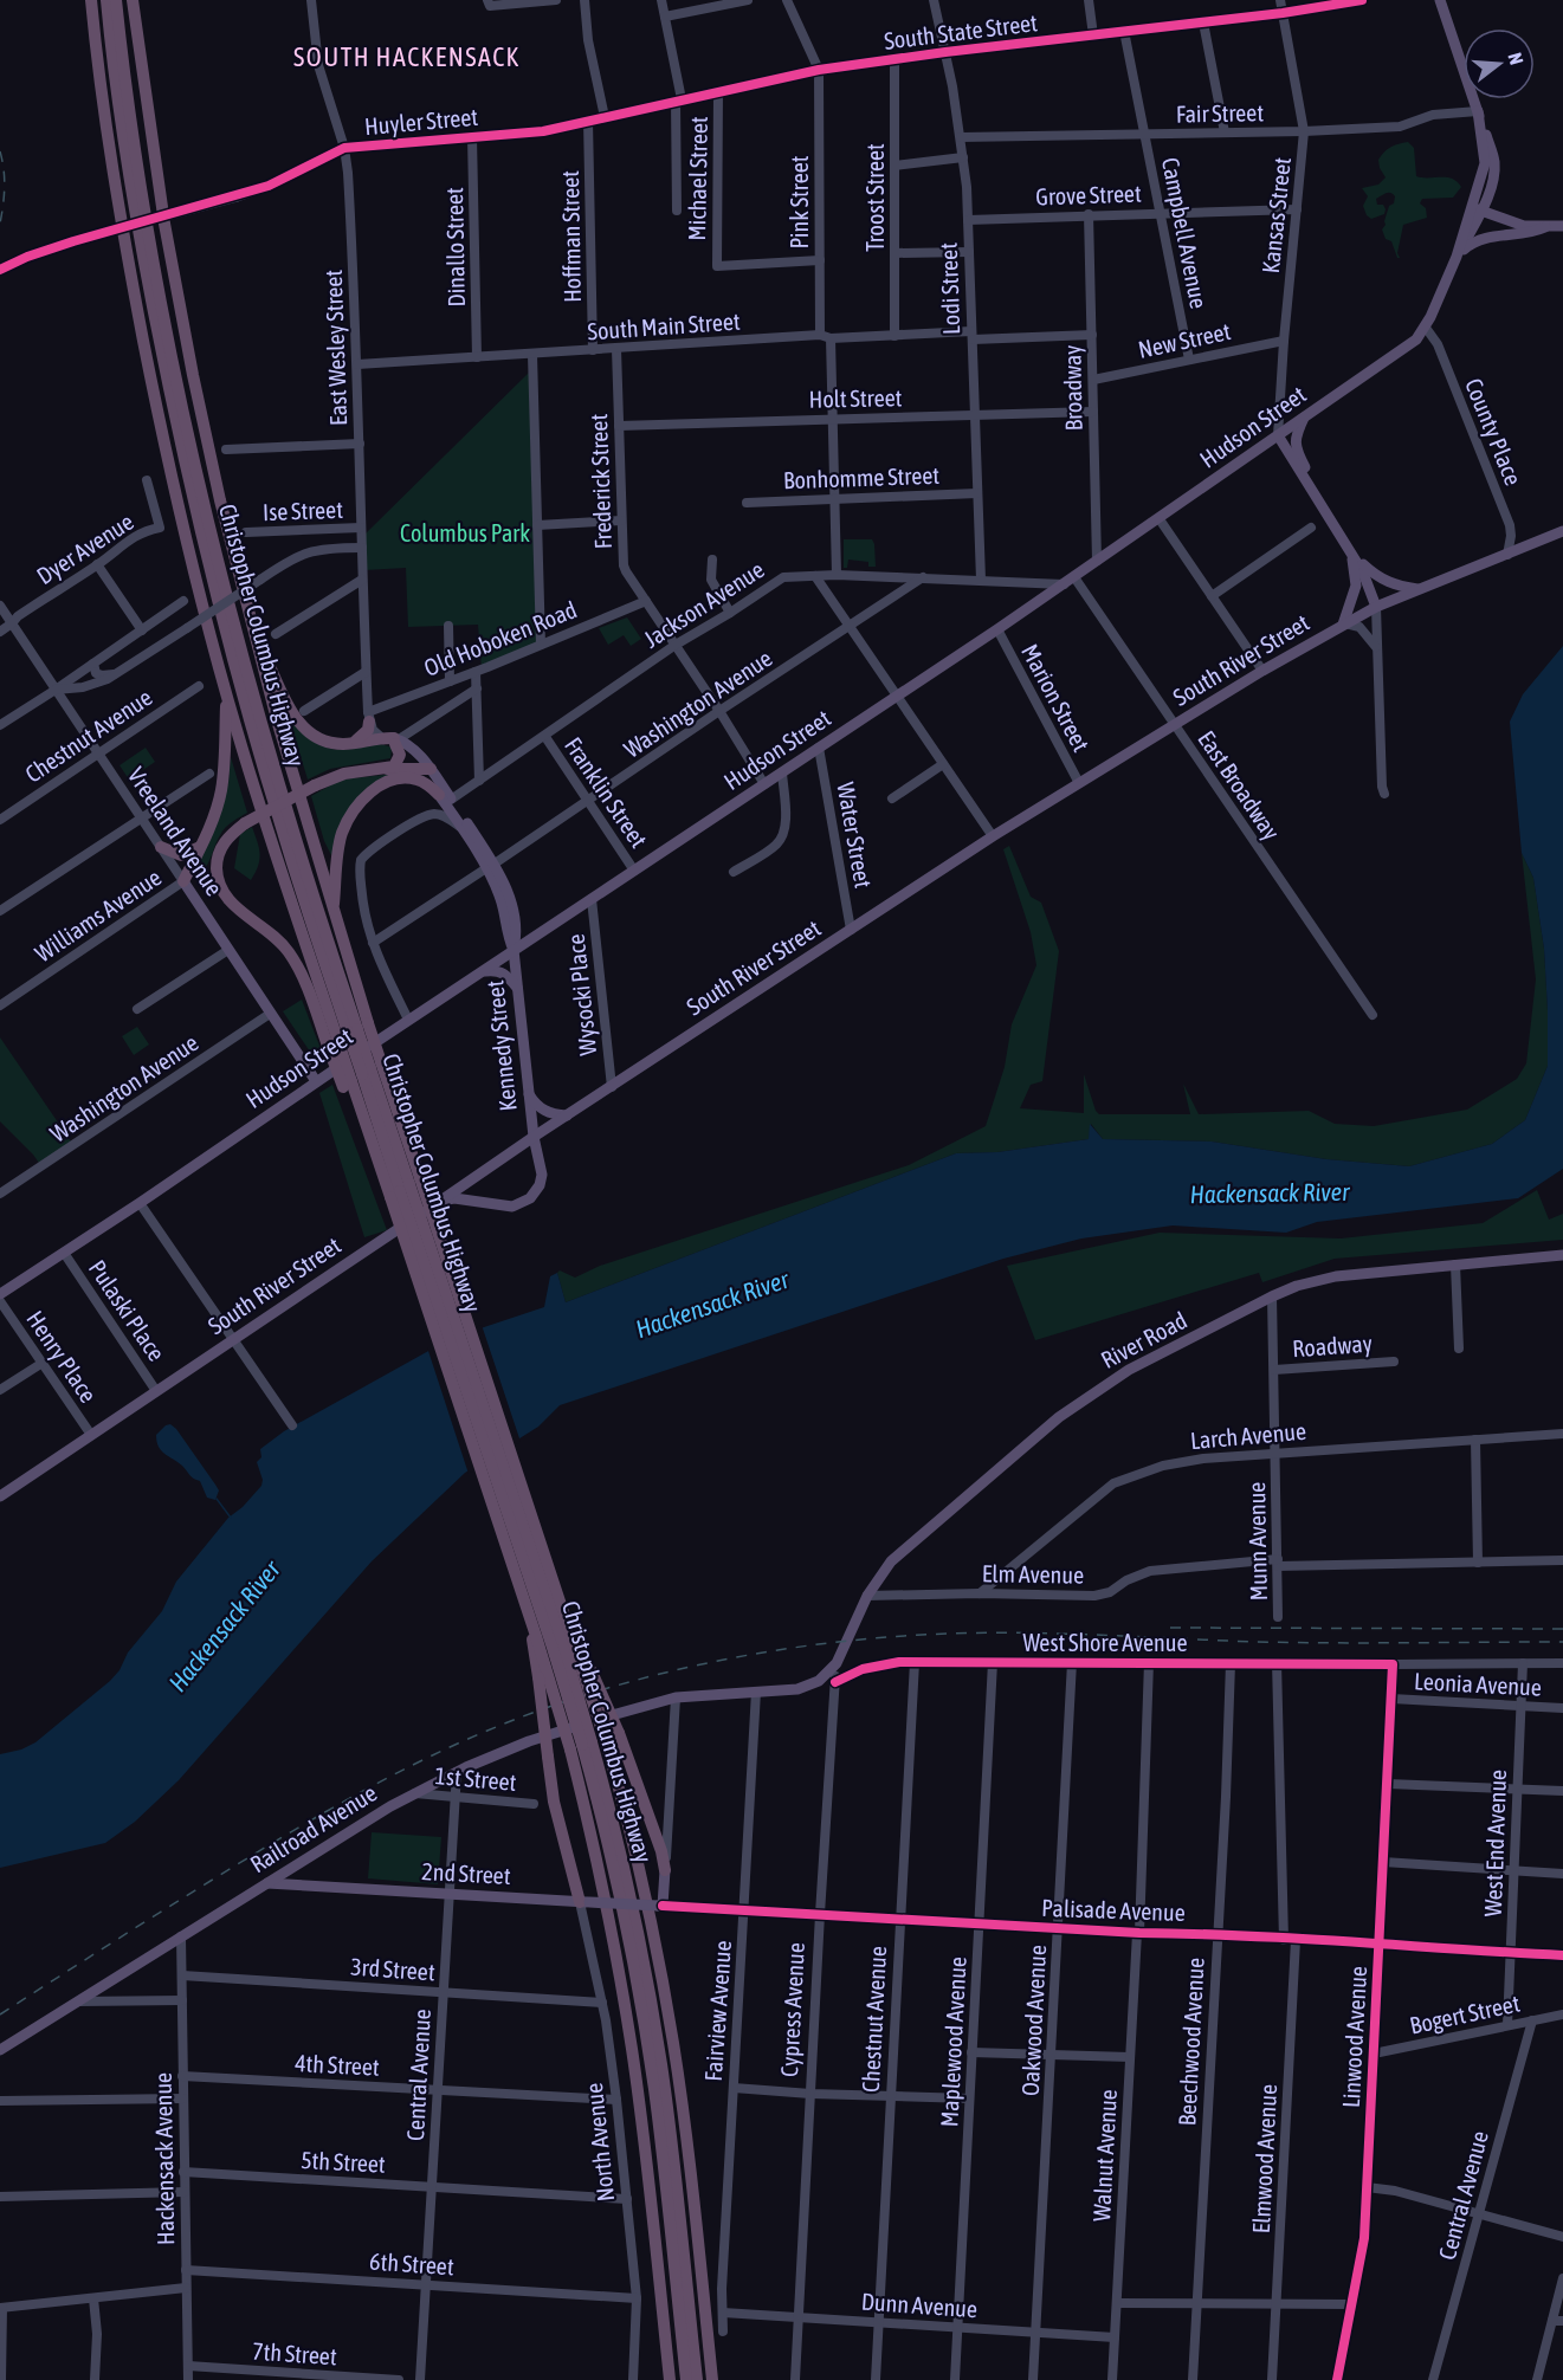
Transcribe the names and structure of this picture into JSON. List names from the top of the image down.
{
  "streets": {
    "highway": ["Christopher Columbus Highway"],
    "main road": [
      "Hudson Street",
      "South River Street",
      "Vreeland Avenue",
      "Kennedy Street",
      "River Road",
      "Railroad Avenue",
      "2nd Street",
      "Cypress Avenue"
    ],
    "street": [
      "South State Street",
      "Fair Street",
      "Huyler Street",
      "Michael Street",
      "Grove Street",
      "Troost Street",
      "Pink Street",
      "Kansas Street",
      "Campbell Avenue",
      "Hoffman Street",
      "Dinallo Street",
      "Lodi Street",
      "South Main Street",
      "New Street",
      "East Wesley Street",
      "Broadway",
      "Holt Street",
      "County Place",
      "Bonhomme Street",
      "Frederick Street",
      "Ise Street",
      "Dyer Avenue",
      "Jackson Avenue",
      "Old Hoboken Road",
      "Marion Street",
      "Washington Avenue",
      "Chestnut Avenue",
      "East Broadway",
      "Franklin Street",
      "Water Street",
      "Williams Avenue",
      "Wysocki Place",
      "Pulaski Place",
      "Roadway",
      "Henry Place",
      "Larch Avenue",
      "Munn Avenue",
      "Elm Avenue",
      "West Shore Avenue",
      "Leonia Avenue",
      "1st Street",
      "West End Avenue",
      "Palisade Avenue",
      "3rd Street",
      "Fairview Avenue",
      "Bogert Street",
      "Oakwood Avenue",
      "Linwood Avenue",
      "Maplewood Avenue",
      "Beechwood Avenue",
      "4th Street",
      "Central Avenue",
      "North Avenue",
      "Walnut Avenue",
      "Hackensack Avenue",
      "Elmwood Avenue",
      "5th Street",
      "6th Street",
      "Dunn Avenue",
      "7th Street"
    ]
  },
  "crossings": [
    ["South State Street", "Huyler Street"],
    ["South State Street", "Troost Street"],
    ["South State Street", "Pink Street"],
    ["South State Street", "Kansas Street"],
    ["South State Street", "Campbell Avenue"],
    ["South State Street", "Lodi Street"],
    ["Fair Street", "Kansas Street"],
    ["Fair Street", "Campbell Avenue"],
    ["Fair Street", "Lodi Street"],
    ["Fair Street", "Hudson Street"],
    ["Huyler Street", "Michael Street"],
    ["Huyler Street", "Pink Street"],
    ["Huyler Street", "Hoffman Street"],
    ["Huyler Street", "Dinallo Street"],
    ["Huyler Street", "East Wesley Street"],
    ["Michael Street", "Pink Street"],
    ["Grove Street", "Kansas Street"],
    ["Grove Street", "Campbell Avenue"],
    ["Grove Street", "Lodi Street"],
    ["Grove Street", "Broadway"],
    ["Troost Street", "South Main Street"],
    ["Pink Street", "South Main Street"],
    ["Kansas Street", "New Street"],
    ["Kansas Street", "Hudson Street"],
    ["Campbell Avenue", "New Street"],
    ["Hoffman Street", "South Main Street"],
    ["Dinallo Street", "South Main Street"],
    ["Lodi Street", "South Main Street"],
    ["Lodi Street", "Holt Street"],
    ["Lodi Street", "Bonhomme Street"],
    ["Lodi Street", "Jackson Avenue"],
    ["South Main Street", "East Wesley Street"],
    ["South Main Street", "Broadway"],
    ["South Main Street", "Frederick Street"],
    ["New Street", "Broadway"],
    ["East Wesley Street", "Ise Street"],
    ["East Wesley Street", "Old Hoboken Road"],
    ["Broadway", "Holt Street"],
    ["Broadway", "Hudson Street"],
    ["Holt Street", "Frederick Street"],
    ["Hudson Street", "County Place"],
    ["Hudson Street", "Frederick Street"],
    ["Hudson Street", "Jackson Avenue"],
    ["Hudson Street", "Marion Street"],
    ["Hudson Street", "East Broadway"],
    ["Hudson Street", "Franklin Street"],
    ["Hudson Street", "Vreeland Avenue"],
    ["Hudson Street", "Water Street"],
    ["Hudson Street", "Wysocki Place"],
    ["Hudson Street", "Kennedy Street"],
    ["Hudson Street", "Pulaski Place"],
    ["County Place", "South River Street"],
    ["Frederick Street", "Jackson Avenue"],
    ["Frederick Street", "Old Hoboken Road"],
    ["Frederick Street", "Washington Avenue"],
    ["Dyer Avenue", "Vreeland Avenue"],
    ["Jackson Avenue", "Washington Avenue"],
    ["Jackson Avenue", "Franklin Street"],
    ["South River Street", "Marion Street"],
    ["South River Street", "East Broadway"],
    ["South River Street", "Water Street"],
    ["South River Street", "Wysocki Place"],
    ["South River Street", "Kennedy Street"],
    ["South River Street", "Pulaski Place"],
    ["South River Street", "Henry Place"],
    ["Washington Avenue", "Franklin Street"],
    ["Washington Avenue", "Vreeland Avenue"],
    ["Chestnut Avenue", "Vreeland Avenue"],
    ["Chestnut Avenue", "West Shore Avenue"],
    ["Chestnut Avenue", "Palisade Avenue"],
    ["Chestnut Avenue", "Dunn Avenue"],
    ["Vreeland Avenue", "Williams Avenue"],
    ["River Road", "Munn Avenue"],
    ["River Road", "Elm Avenue"],
    ["River Road", "Cypress Avenue"],
    ["Roadway", "Munn Avenue"],
    ["Larch Avenue", "Munn Avenue"],
    ["Larch Avenue", "Elm Avenue"],
    ["Munn Avenue", "Elm Avenue"],
    ["West Shore Avenue", "Cypress Avenue"],
    ["West Shore Avenue", "Oakwood Avenue"],
    ["West Shore Avenue", "Linwood Avenue"],
    ["West Shore Avenue", "Maplewood Avenue"],
    ["West Shore Avenue", "Beechwood Avenue"],
    ["West Shore Avenue", "Walnut Avenue"],
    ["Leonia Avenue", "West End Avenue"],
    ["Leonia Avenue", "Linwood Avenue"],
    ["1st Street", "Railroad Avenue"],
    ["1st Street", "Central Avenue"],
    ["Railroad Avenue", "2nd Street"],
    ["Railroad Avenue", "Central Avenue"],
    ["Railroad Avenue", "Hackensack Avenue"],
    ["West End Avenue", "Palisade Avenue"],
    ["West End Avenue", "Bogert Street"],
    ["2nd Street", "Palisade Avenue"],
    ["2nd Street", "Central Avenue"],
    ["2nd Street", "North Avenue"],
    ["Palisade Avenue", "Cypress Avenue"],
    ["Palisade Avenue", "Fairview Avenue"],
    ["Palisade Avenue", "Oakwood Avenue"],
    ["Palisade Avenue", "Linwood Avenue"],
    ["Palisade Avenue", "Maplewood Avenue"],
    ["Palisade Avenue", "Beechwood Avenue"],
    ["Palisade Avenue", "Walnut Avenue"],
    ["Palisade Avenue", "Elmwood Avenue"],
    ["3rd Street", "Central Avenue"],
    ["3rd Street", "North Avenue"],
    ["3rd Street", "Hackensack Avenue"],
    ["Cypress Avenue", "Dunn Avenue"],
    ["Fairview Avenue", "Dunn Avenue"],
    ["Bogert Street", "Linwood Avenue"],
    ["Bogert Street", "Central Avenue"],
    ["Oakwood Avenue", "Dunn Avenue"],
    ["Maplewood Avenue", "Dunn Avenue"],
    ["4th Street", "Central Avenue"],
    ["4th Street", "North Avenue"],
    ["4th Street", "Hackensack Avenue"],
    ["Central Avenue", "5th Street"],
    ["Central Avenue", "6th Street"],
    ["North Avenue", "5th Street"],
    ["North Avenue", "6th Street"],
    ["Walnut Avenue", "Dunn Avenue"],
    ["Hackensack Avenue", "5th Street"],
    ["Hackensack Avenue", "6th Street"],
    ["Hackensack Avenue", "7th Street"]
  ],
  "districts": ["SOUTH HACKENSACK"],
  "water": ["Hackensack River"],
  "parks": ["Columbus Park"],
  "north": "right"
}
